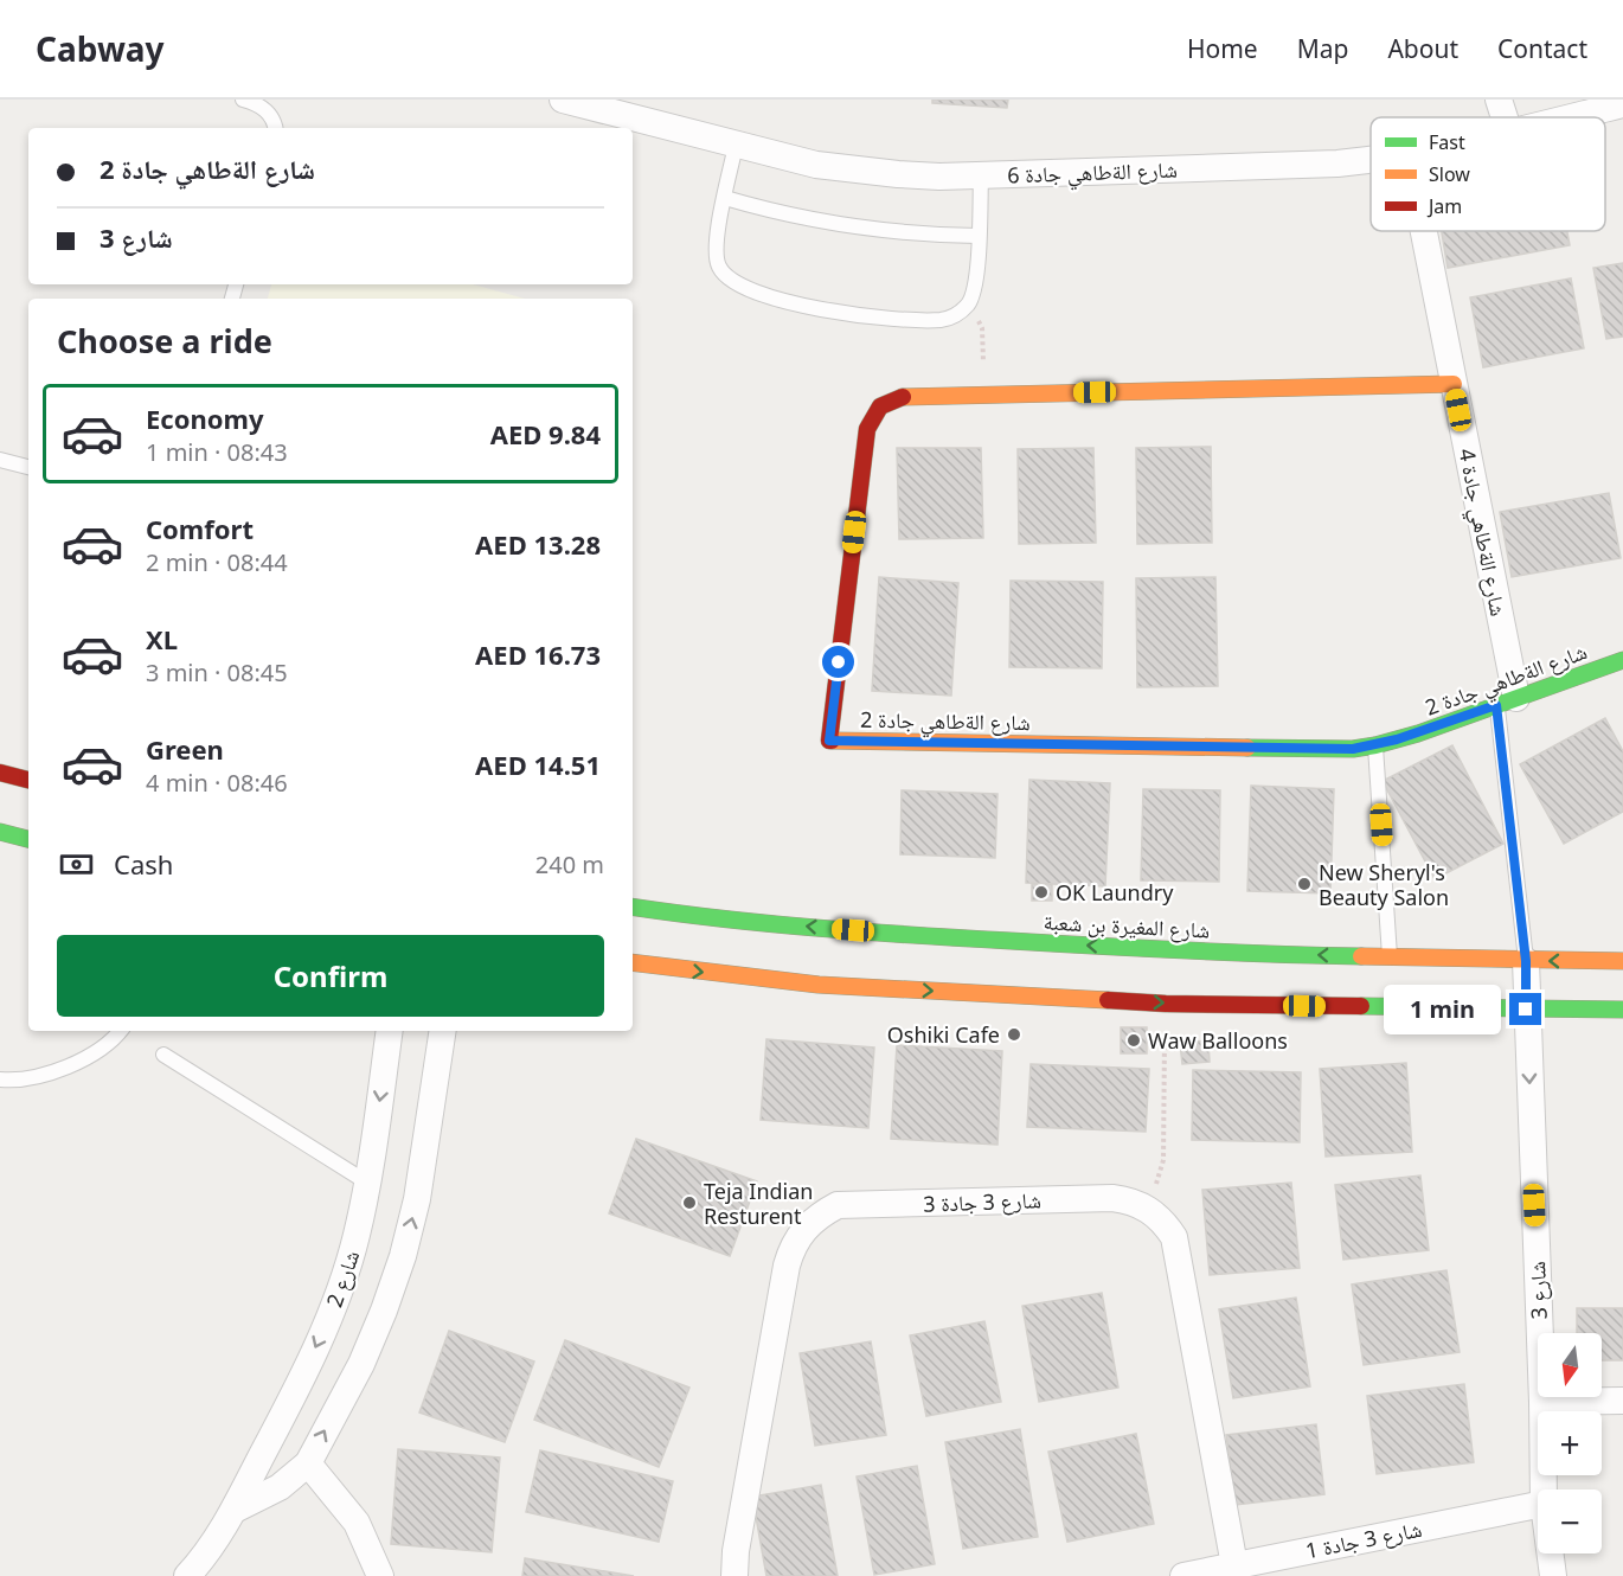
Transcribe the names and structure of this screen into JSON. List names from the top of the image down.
{
  "streets": {
    "main road": ["شارع الةطاهي جادة 2", "شارع المغيرة بن شعبة"],
    "street": [
      "شارع الةطاهي جادة 6",
      "شارع الةطاهي جادة 4",
      "شارع 3 جادة 3",
      "شارع 2",
      "شارع 3",
      "شارع 3 جادة 1"
    ]
  },
  "crossings": [
    ["شارع الةطاهي جادة 4", "شارع الةطاهي جادة 2"],
    ["شارع المغيرة بن شعبة", "شارع 3"],
    ["شارع 3 جادة 3", "شارع 3 جادة 1"]
  ],
  "one_way": ["شارع 3"],
  "places": [
    "New Sheryl's Beauty Salon",
    "OK Laundry",
    "Oshiki Cafe",
    "Waw Balloons",
    "Teja Indian Resturent"
  ],
  "legend": ["Fast", "Slow", "Jam"],
  "north": "bottom",
  "page": {
    "header": "Cabway",
    "nav": [
      "Home",
      "Map",
      "About",
      "Contact"
    ],
    "banner": ["شارع الةطاهي جادة 2", "شارع 3"],
    "heading": "Choose a ride",
    "list": [
      {
        "name": "Economy",
        "note": "1 min · 08:43",
        "value": "AED 9.84"
      },
      {
        "name": "Comfort",
        "note": "2 min · 08:44",
        "value": "AED 13.28"
      },
      {
        "name": "XL",
        "note": "3 min · 08:45",
        "value": "AED 16.73"
      },
      {
        "name": "Green",
        "note": "4 min · 08:46",
        "value": "AED 14.51"
      }
    ],
    "pay": ["Cash", "240 m"],
    "buttons": "Confirm",
    "bubble": "1 min",
    "map_buttons": ["+", "−"]
  }
}
